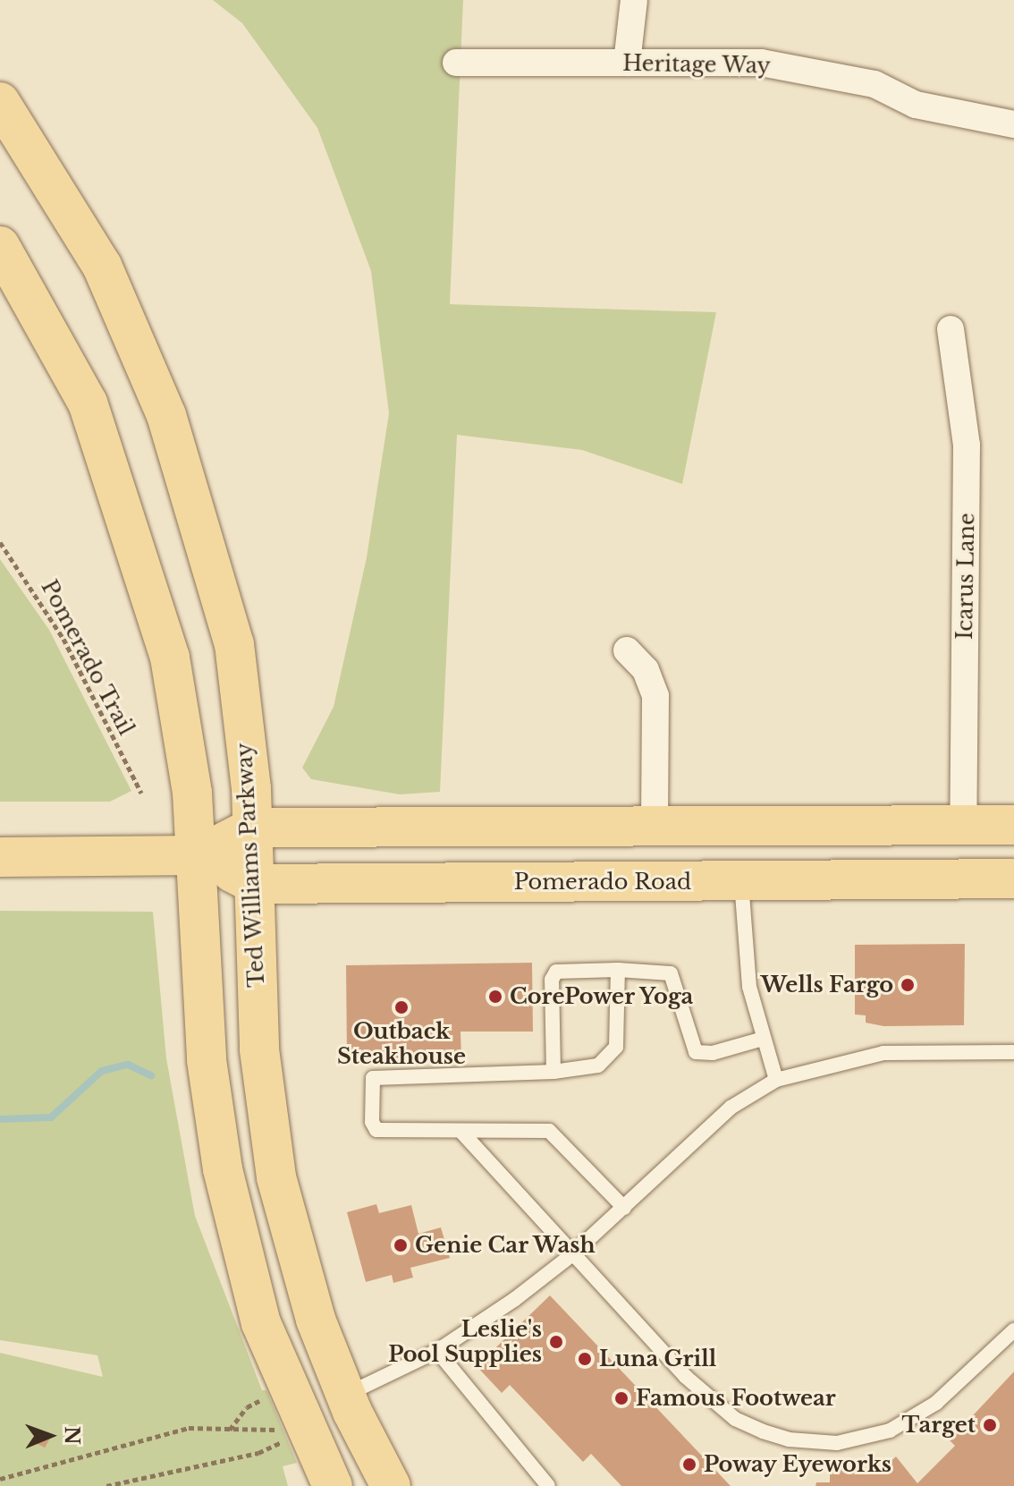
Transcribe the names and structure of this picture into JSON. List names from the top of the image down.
{
  "streets": {
    "main road": ["Ted Williams Parkway", "Pomerado Road"],
    "street": ["Heritage Way", "Icarus Lane"],
    "path": ["Pomerado Trail"]
  },
  "crossings": [
    ["Icarus Lane", "Pomerado Road"],
    ["Ted Williams Parkway", "Pomerado Road"]
  ],
  "places": [
    "Wells Fargo",
    "CorePower Yoga",
    "Outback Steakhouse",
    "Genie Car Wash",
    "Leslie's Pool Supplies",
    "Luna Grill",
    "Famous Footwear",
    "Target",
    "Poway Eyeworks"
  ],
  "north": "right"
}
